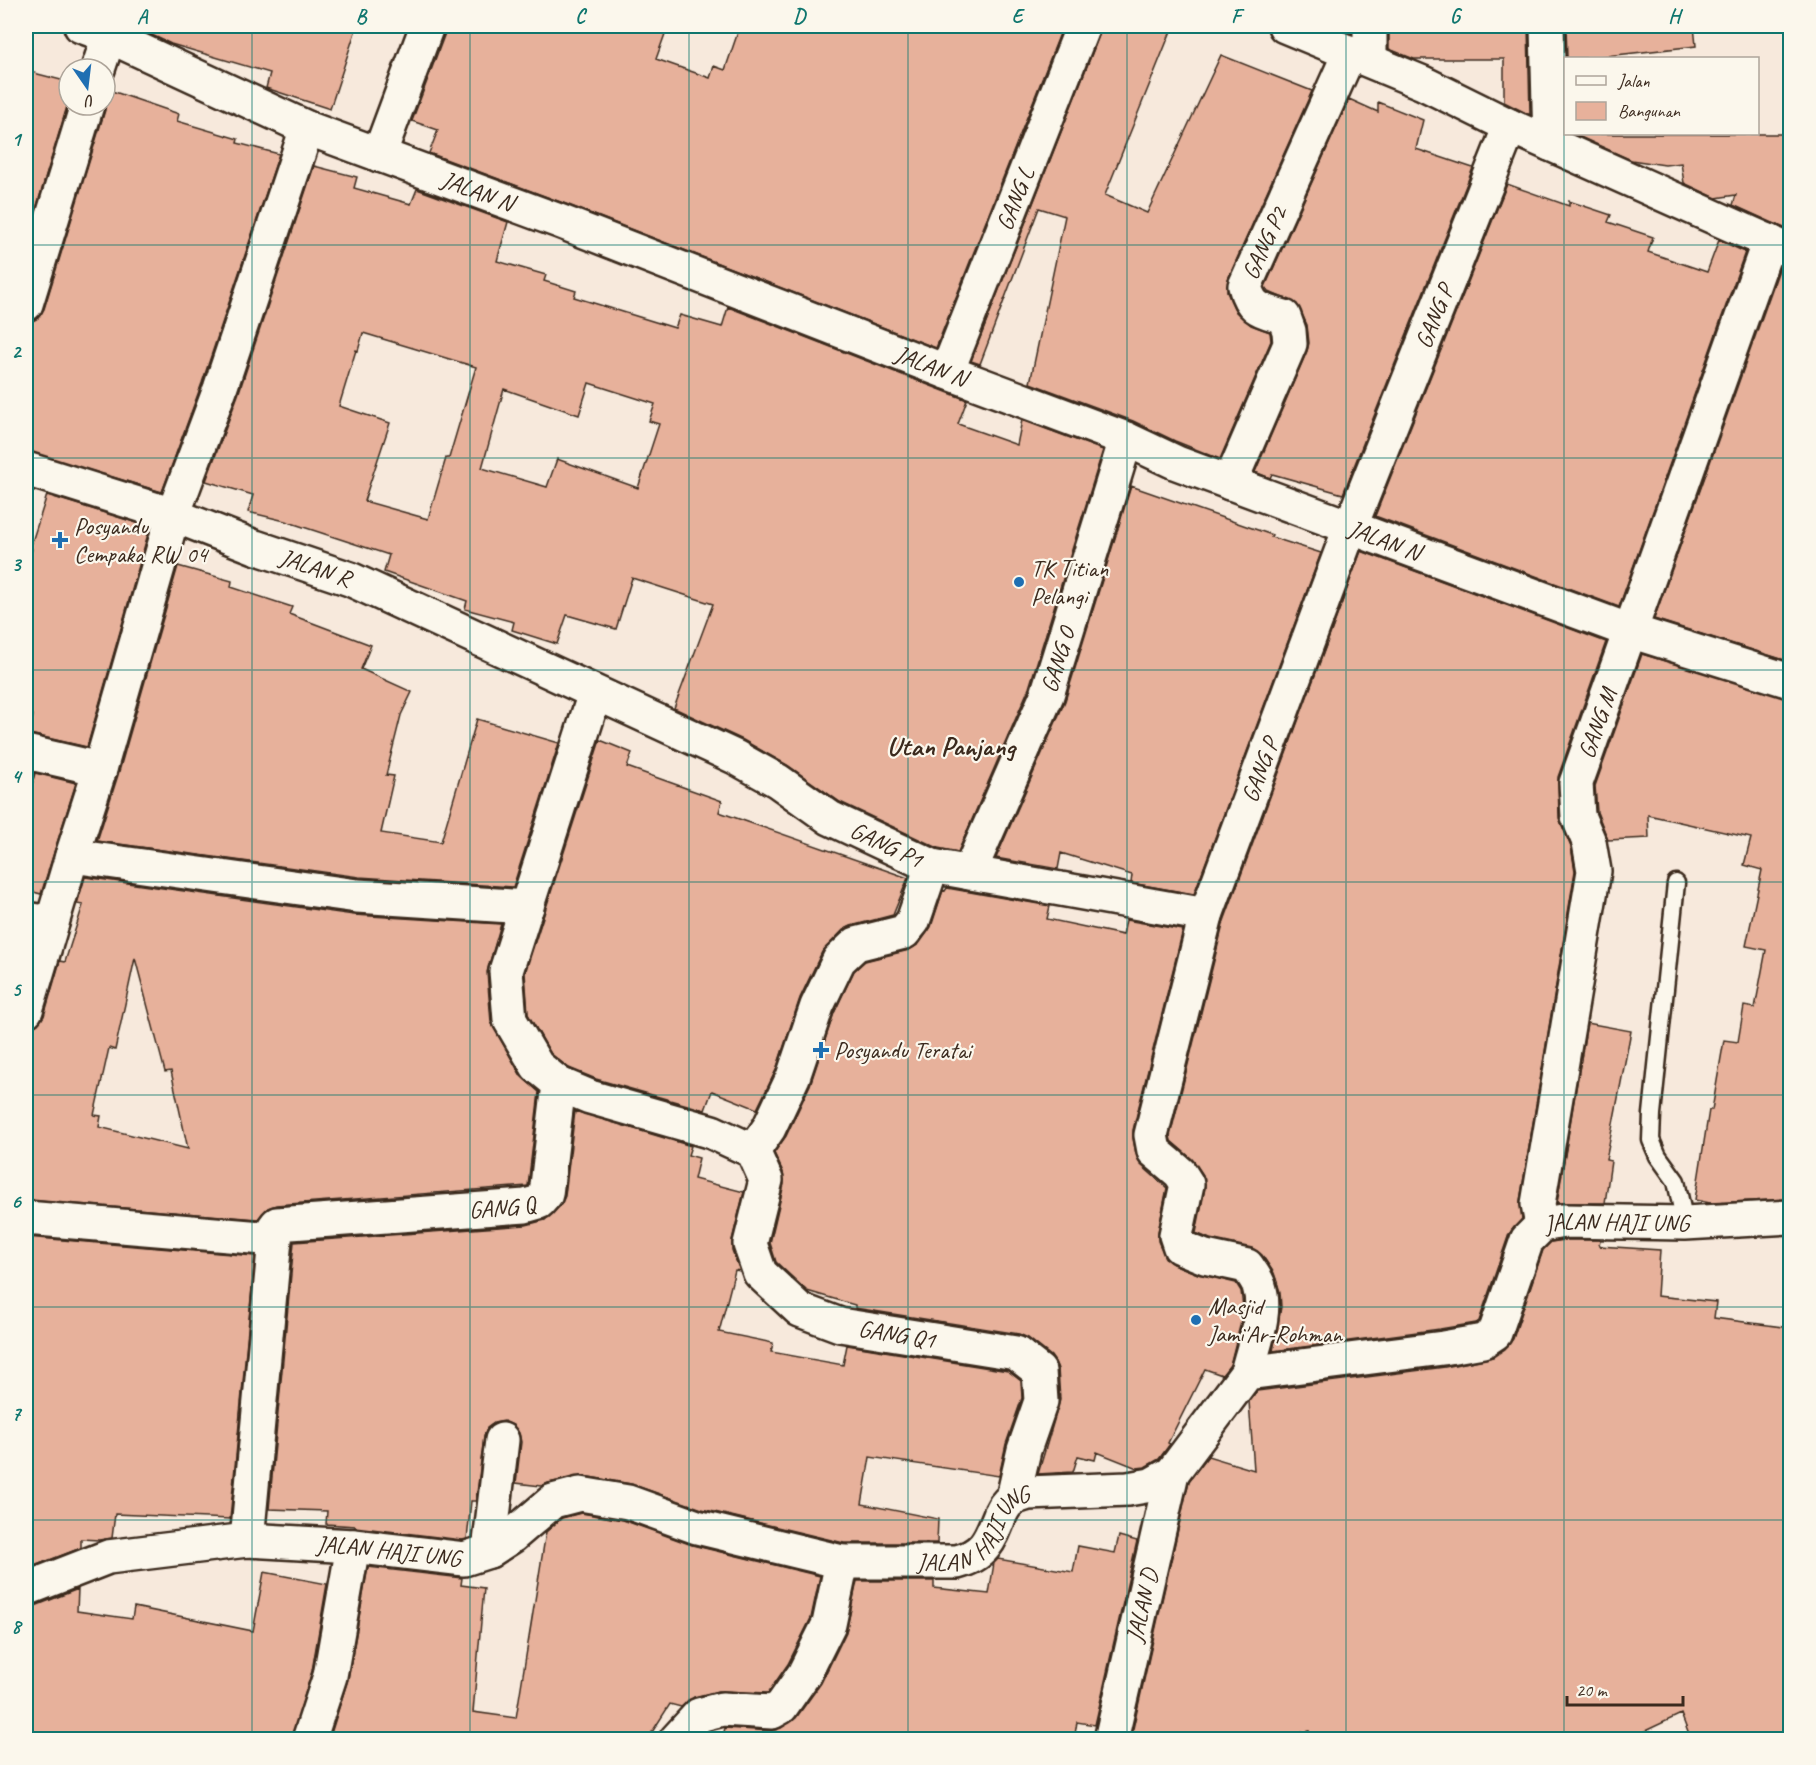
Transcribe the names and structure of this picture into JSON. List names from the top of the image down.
{
  "streets": {
    "street": [
      "JALAN N",
      "GANG L",
      "GANG P2",
      "GANG P",
      "JALAN R",
      "GANG O",
      "GANG M",
      "GANG P1",
      "GANG Q",
      "JALAN HAJI UNG",
      "GANG Q1",
      "JALAN D"
    ]
  },
  "crossings": [
    ["JALAN N", "GANG L"],
    ["JALAN N", "GANG P2"],
    ["JALAN N", "GANG P"],
    ["JALAN N", "GANG O"],
    ["JALAN N", "GANG M"],
    ["GANG P", "GANG P1"],
    ["GANG P", "JALAN HAJI UNG"],
    ["JALAN R", "GANG P1"],
    ["GANG O", "GANG P1"],
    ["GANG M", "JALAN HAJI UNG"],
    ["JALAN HAJI UNG", "GANG Q1"],
    ["JALAN HAJI UNG", "JALAN D"]
  ],
  "districts": ["Utan Panjang"],
  "places": {
    "health": ["Posyandu Cempaka RW 04", "Posyandu Teratai"],
    "other": ["TK Titian Pelangi", "Masjid Jami'Ar-Rohman"]
  },
  "legend": ["Jalan", "Bangunan"],
  "scale_bar": "20 m",
  "north": "bottom",
  "grid": {
    "columns": [
      "A",
      "B",
      "C",
      "D",
      "E",
      "F",
      "G",
      "H"
    ],
    "rows": [
      "1",
      "2",
      "3",
      "4",
      "5",
      "6",
      "7",
      "8"
    ]
  }
}
